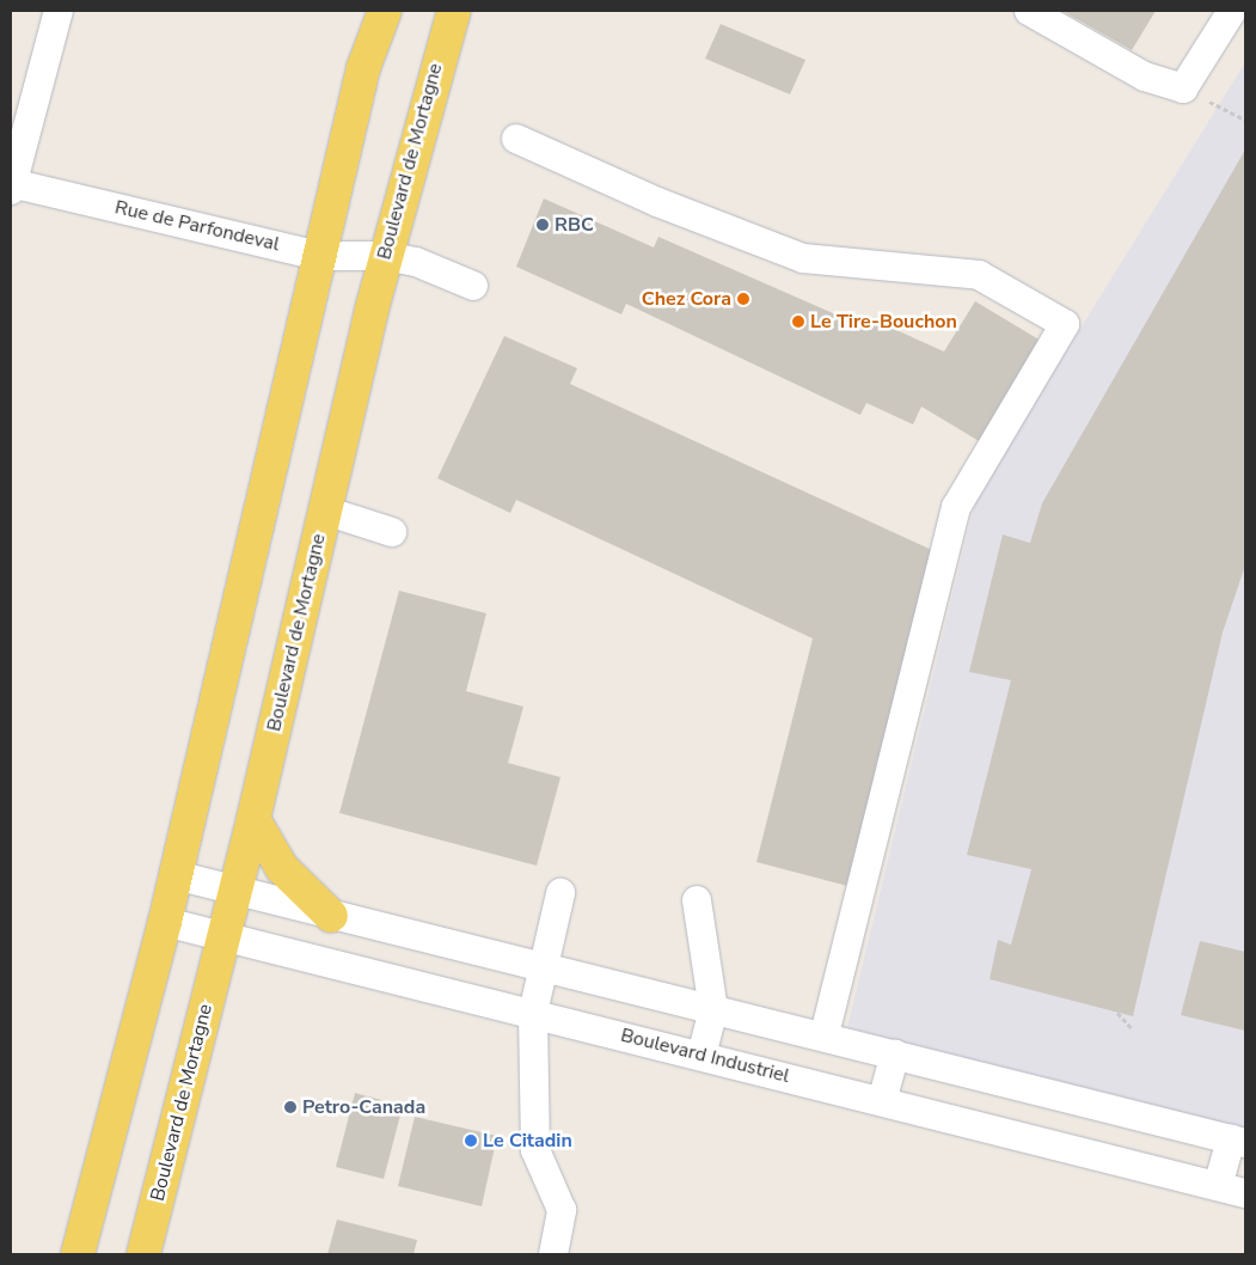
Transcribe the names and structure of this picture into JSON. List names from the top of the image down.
{
  "streets": {
    "main road": ["Boulevard de Mortagne"],
    "street": ["Rue de Parfondeval", "Boulevard Industriel"]
  },
  "crossings": [
    ["Boulevard de Mortagne", "Rue de Parfondeval"],
    ["Boulevard de Mortagne", "Boulevard Industriel"]
  ],
  "places": [
    "RBC",
    "Chez Cora",
    "Le Tire-Bouchon",
    "Petro-Canada",
    "Le Citadin"
  ]
}
